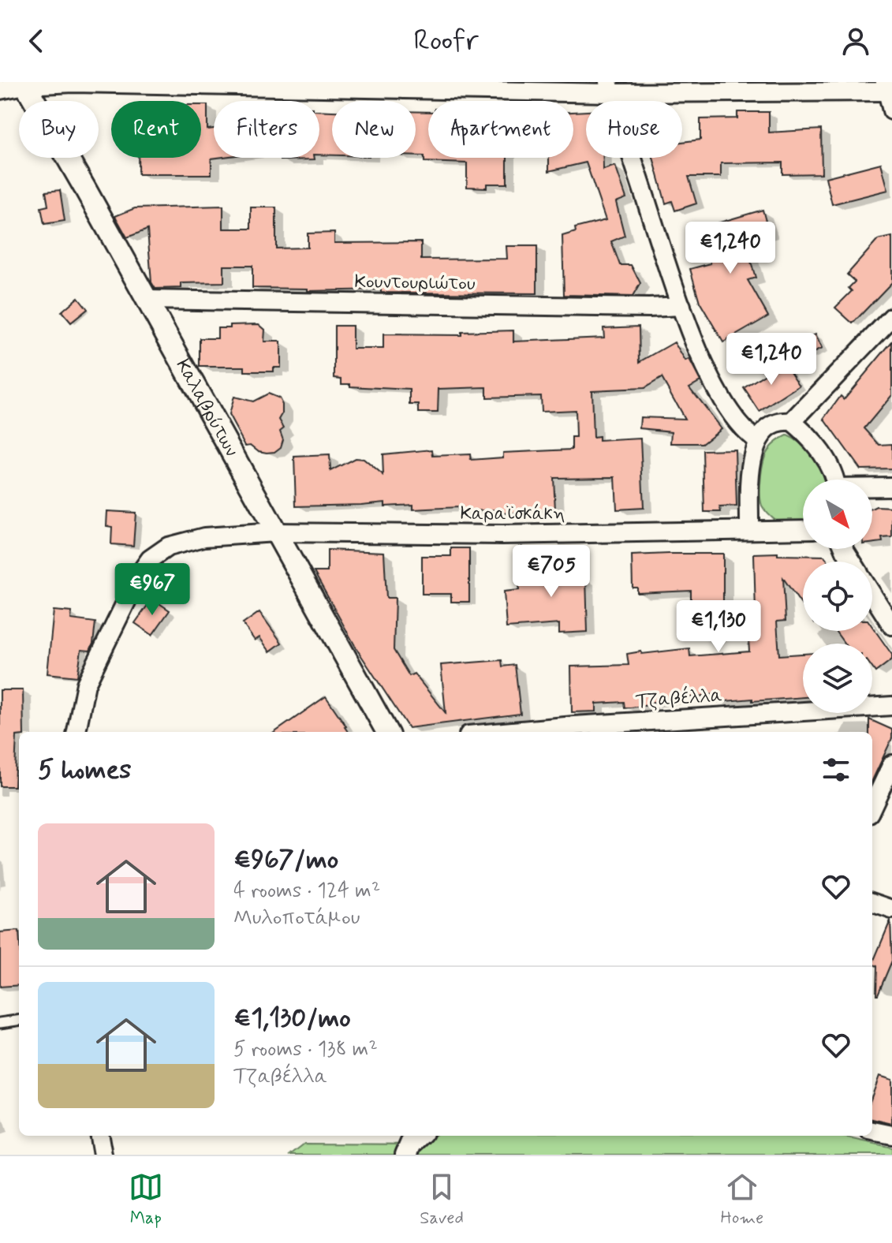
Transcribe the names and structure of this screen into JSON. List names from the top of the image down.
{
  "streets": {
    "street": [
      "Κουντουριώτου",
      "Καλαβρύτων",
      "Καραϊσκάκη",
      "Τζαβέλλα"
    ]
  },
  "crossings": [
    ["Κουντουριώτου", "Καλαβρύτων"],
    ["Καλαβρύτων", "Καραϊσκάκη"]
  ],
  "north": "bottom right",
  "page": {
    "header": "Roofr",
    "chip": [
      "Buy",
      "Rent",
      "Filters",
      "New",
      "Apartment",
      "House"
    ],
    "price": [
      "€1,240",
      "€1,240",
      "€705",
      "€967",
      "€1,130"
    ],
    "heading": "5 homes",
    "list": [
      {
        "name": "€967/mo",
        "note": "4 rooms · 124 m² · Μυλοποτάμου"
      },
      {
        "name": "€1,130/mo",
        "note": "5 rooms · 138 m² · Τζαβέλλα"
      }
    ],
    "tabs": ["Map", "Saved", "Home"]
  }
}
